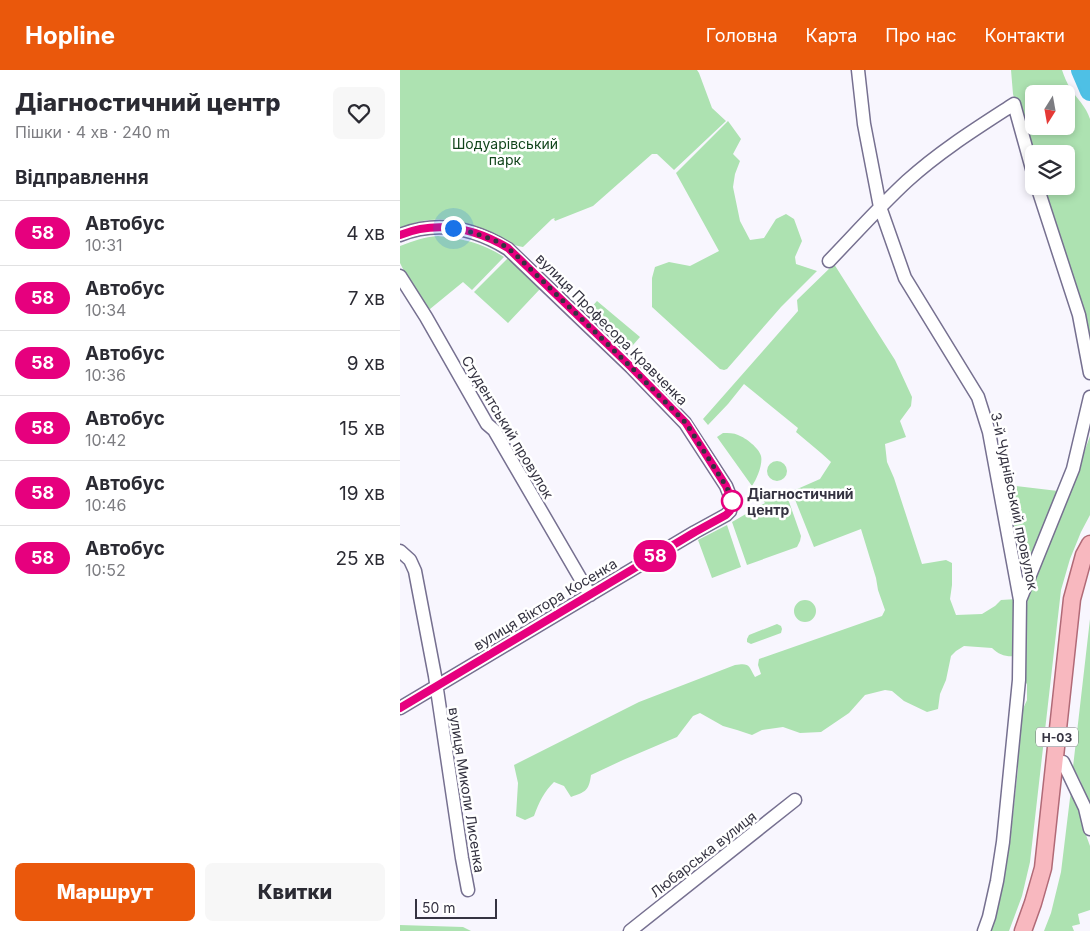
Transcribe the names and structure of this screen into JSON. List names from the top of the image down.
{
  "streets": {
    "main road": ["Н-03"],
    "street": [
      "вулиця Професора Кравченка",
      "Студентський провулок",
      "3-й Чуднівський провулок",
      "вулиця Віктора Косенка",
      "вулиця Миколи Лисенка",
      "Любарська вулиця"
    ]
  },
  "crossings": [
    ["вулиця Професора Кравченка", "вулиця Віктора Косенка"],
    ["Студентський провулок", "вулиця Віктора Косенка"],
    ["вулиця Віктора Косенка", "вулиця Миколи Лисенка"]
  ],
  "parks": ["Шодуарівський парк"],
  "places": ["Діагностичний центр"],
  "lines": ["bus line 58"],
  "scale_bar": "50 m",
  "north": "bottom",
  "page": {
    "header": "Hopline",
    "nav": [
      "Головна",
      "Карта",
      "Про нас",
      "Контакти"
    ],
    "heading": [
      ["Діагностичний центр", "Пішки · 4 хв · 240 m"],
      "Відправлення"
    ],
    "on_map": "58",
    "list": [
      {
        "mark": "58",
        "name": "Автобус",
        "note": "10:31",
        "value": "4 хв"
      },
      {
        "mark": "58",
        "name": "Автобус",
        "note": "10:34",
        "value": "7 хв"
      },
      {
        "mark": "58",
        "name": "Автобус",
        "note": "10:36",
        "value": "9 хв"
      },
      {
        "mark": "58",
        "name": "Автобус",
        "note": "10:42",
        "value": "15 хв"
      },
      {
        "mark": "58",
        "name": "Автобус",
        "note": "10:46",
        "value": "19 хв"
      },
      {
        "mark": "58",
        "name": "Автобус",
        "note": "10:52",
        "value": "25 хв"
      }
    ],
    "buttons": ["Маршрут", "Квитки"],
    "scale": "50 m"
  }
}
